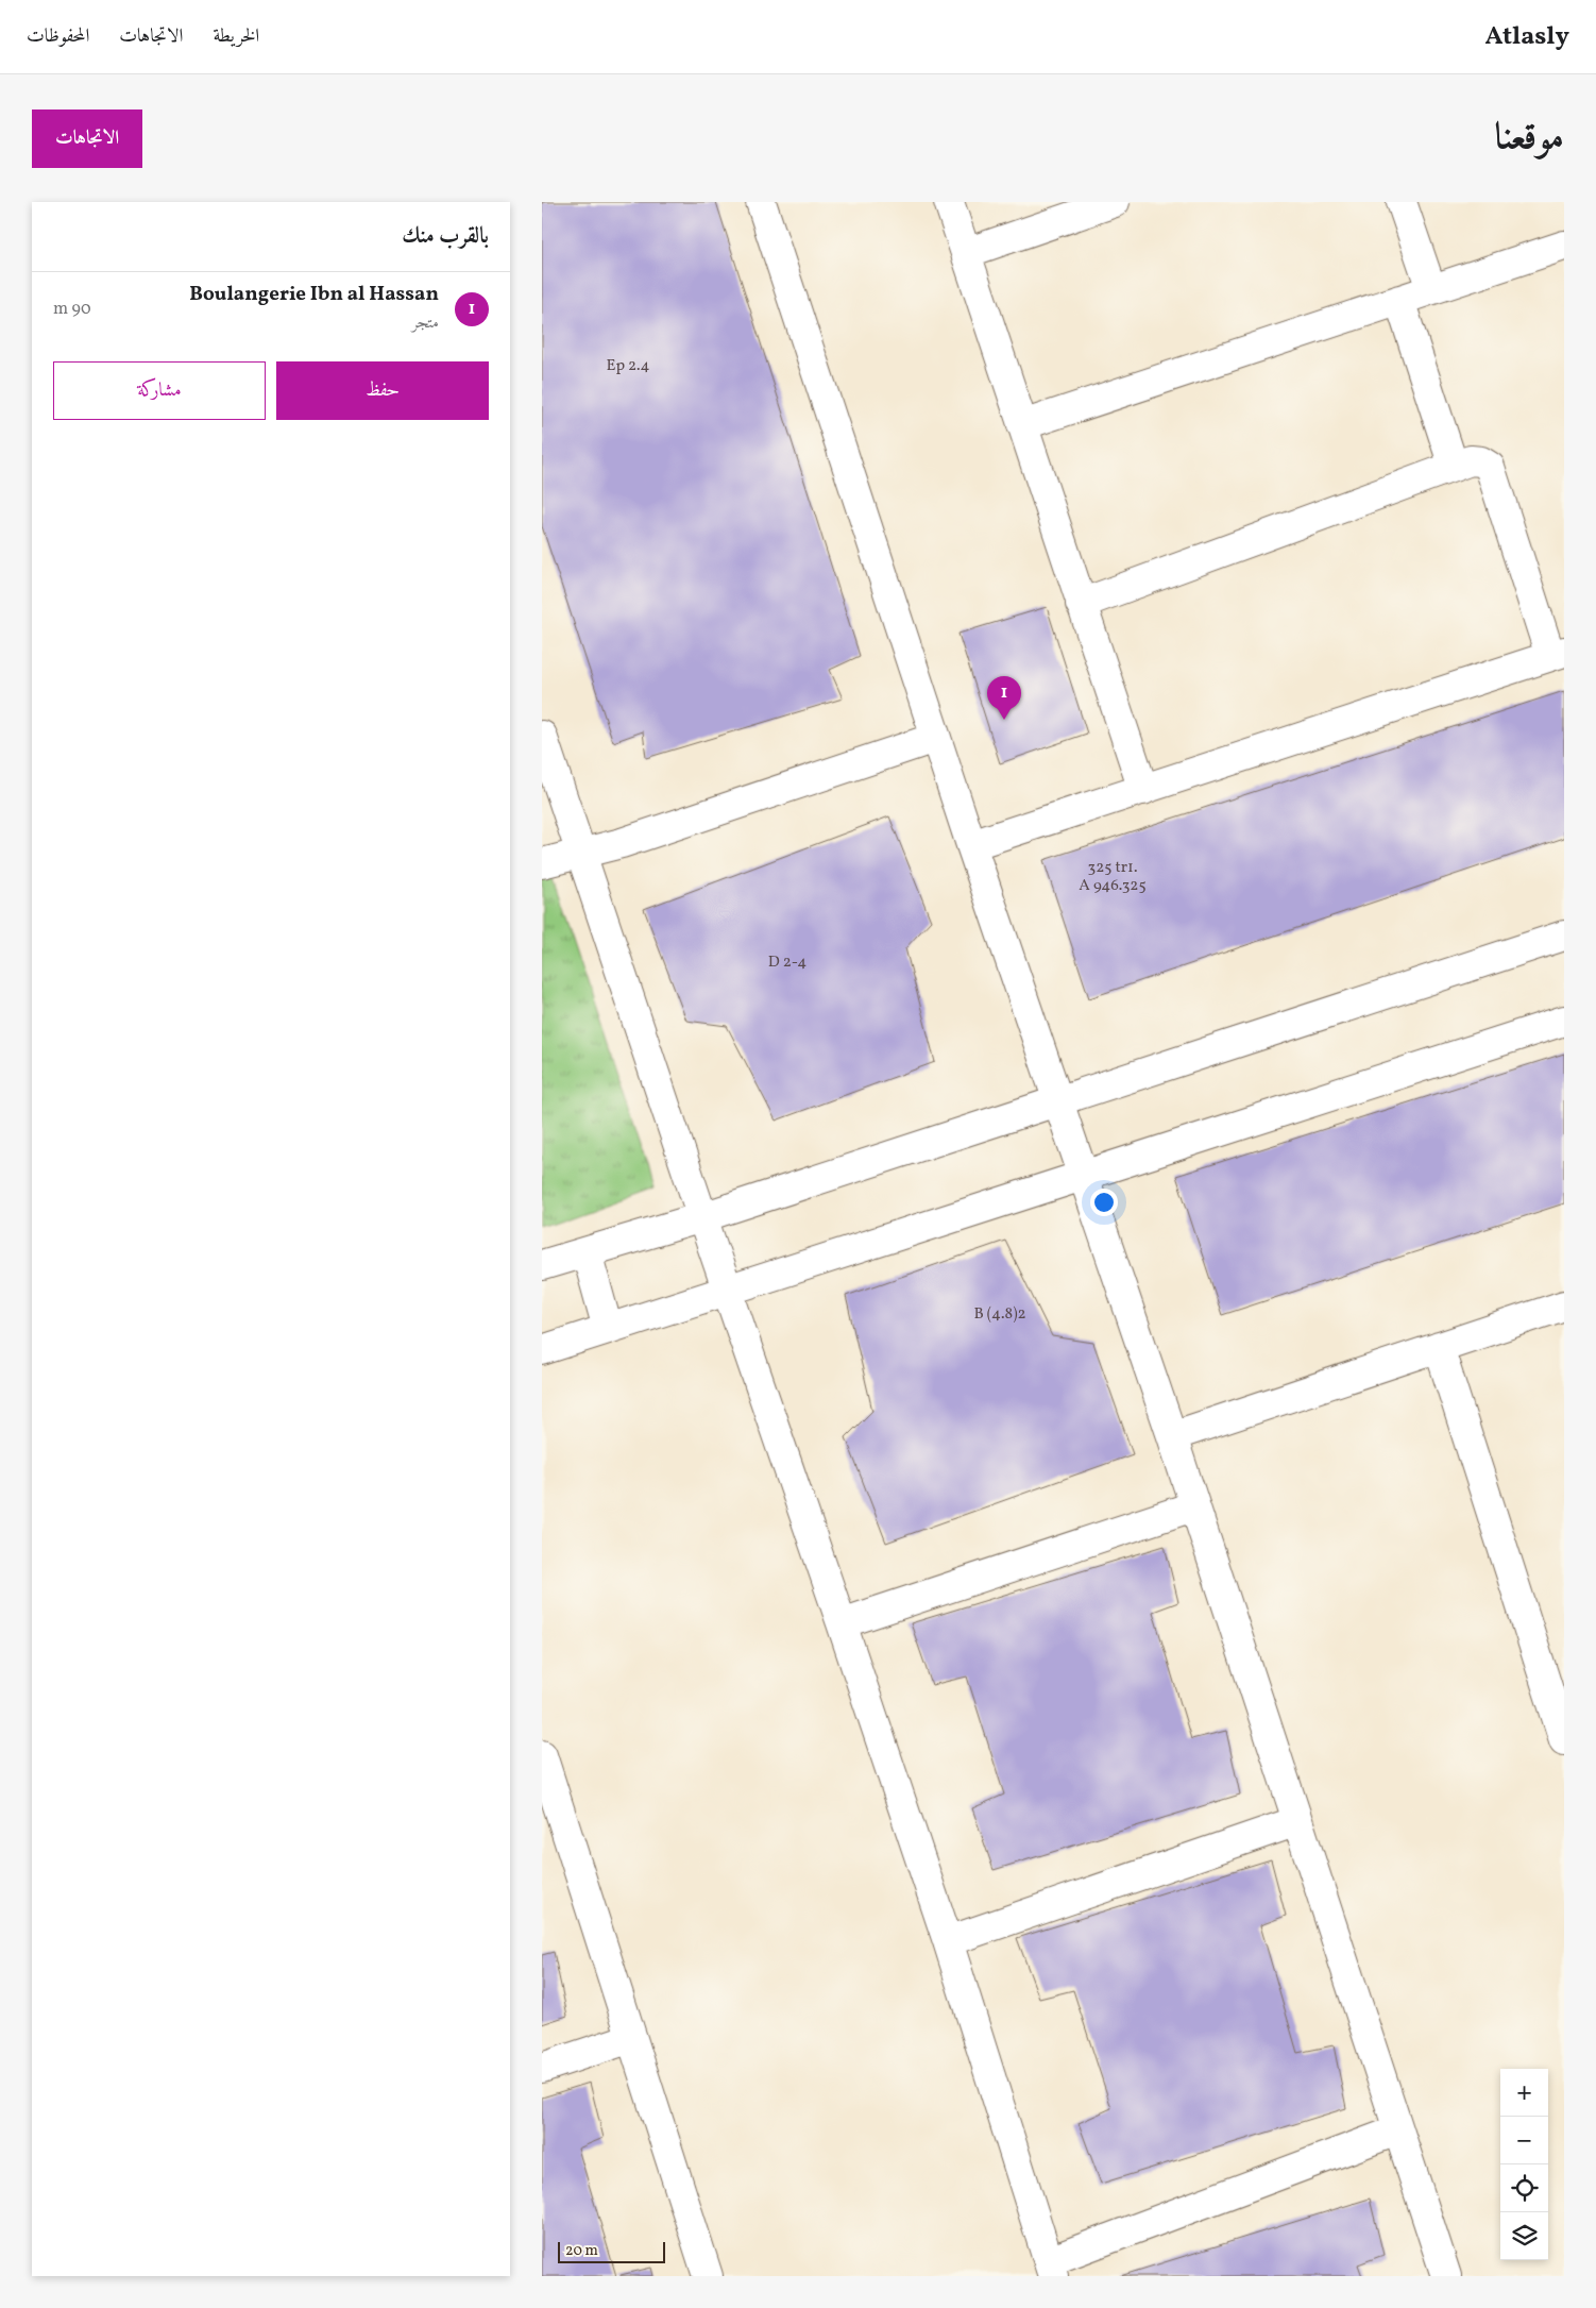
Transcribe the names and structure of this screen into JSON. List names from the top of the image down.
{
  "house_numbers": [
    "Ep 2.4",
    "325 tr1. A 946.325",
    "D 2-4",
    "B (4.8)2"
  ],
  "scale_bar": "20 m",
  "page": {
    "header": "Atlasly",
    "nav": ["الخريطة", "الاتجاهات", "المحفوظات"],
    "title": "موقعنا",
    "buttons": [
      "الاتجاهات",
      ["حفظ", "مشاركة"]
    ],
    "heading": "بالقرب منك",
    "list": [
      {
        "mark": "1",
        "name": "Boulangerie Ibn al Hassan",
        "note": "متجر",
        "value": "90 m"
      }
    ],
    "pins": "1",
    "map_buttons": ["+", "−"],
    "scale": "20 m"
  }
}
